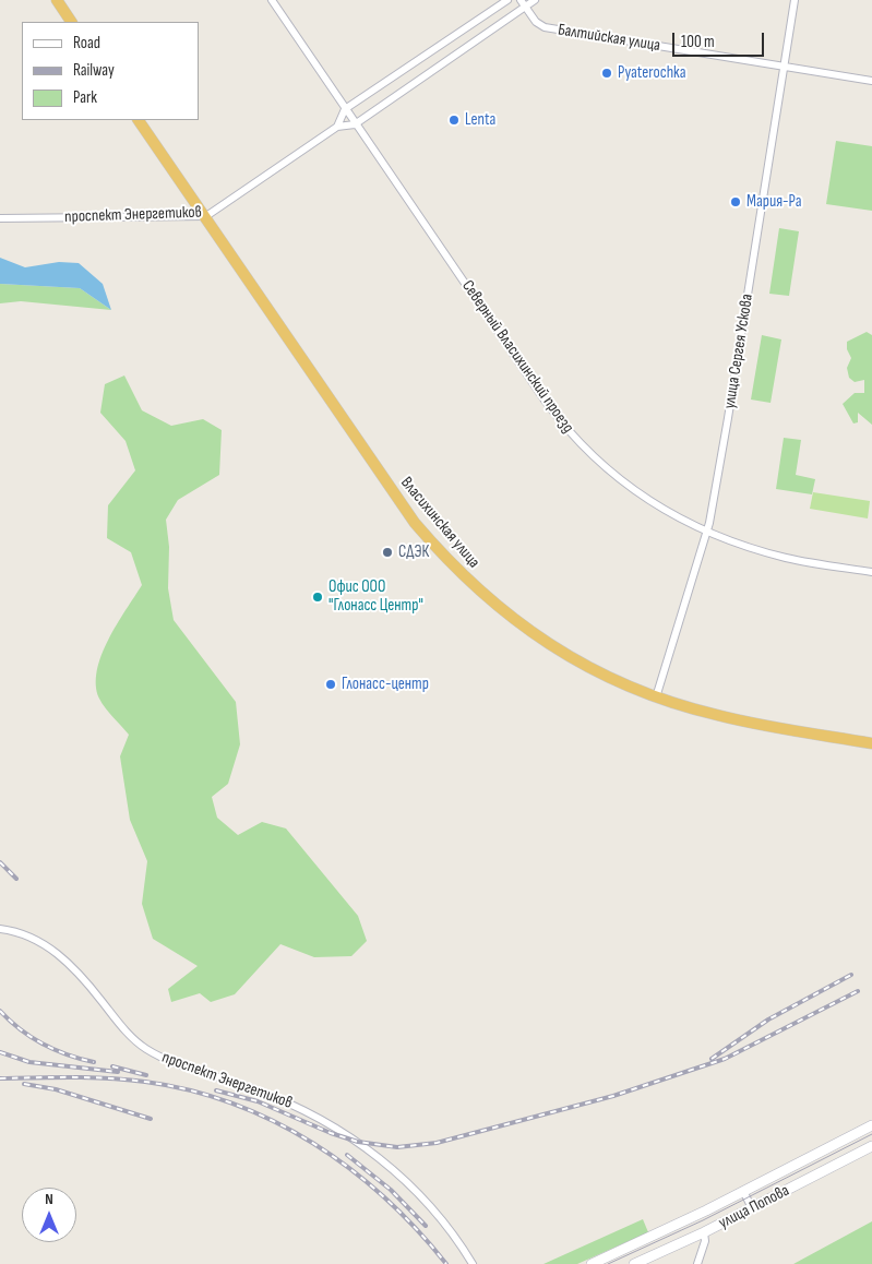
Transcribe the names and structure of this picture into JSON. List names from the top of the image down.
{
  "streets": {
    "highway": ["Власихинская улица"],
    "main road": ["улица Попова"],
    "street": [
      "Балтийская улица",
      "проспект Энергетиков",
      "улица Сергея Ускова",
      "Северный Власихинский проезд"
    ]
  },
  "crossings": [
    ["Балтийская улица", "улица Сергея Ускова"],
    ["проспект Энергетиков", "Власихинская улица"],
    ["улица Сергея Ускова", "Северный Власихинский проезд"],
    ["улица Сергея Ускова", "Власихинская улица"]
  ],
  "places": [
    "Pyaterochka",
    "Lenta",
    "Мария-Ра",
    "СДЭК",
    "Офис ООО \"Глонасс Центр\"",
    "Глонасс-центр"
  ],
  "legend": ["Road", "Railway", "Park"],
  "scale_bar": "100 m",
  "north": "top"
}
